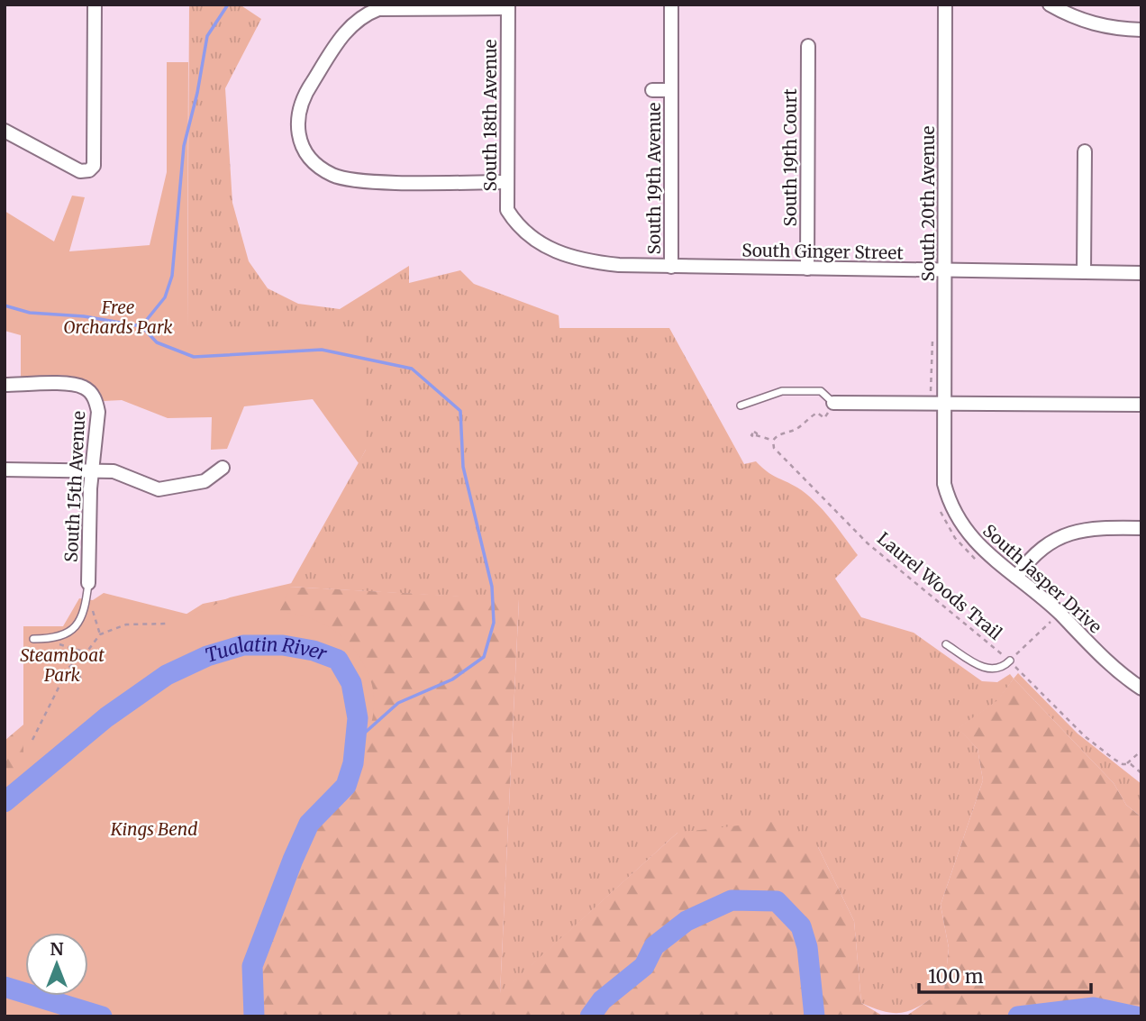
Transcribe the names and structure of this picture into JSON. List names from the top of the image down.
{
  "streets": {
    "street": [
      "South 18th Avenue",
      "South 19th Court",
      "South 19th Avenue",
      "South 20th Avenue",
      "South Ginger Street",
      "South 15th Avenue",
      "South Jasper Drive"
    ],
    "path": ["Laurel Woods Trail"]
  },
  "crossings": [
    ["South 18th Avenue", "South Ginger Street"],
    ["South 19th Court", "South Ginger Street"],
    ["South 19th Avenue", "South Ginger Street"],
    ["South 20th Avenue", "South Ginger Street"],
    ["South 20th Avenue", "South Jasper Drive"]
  ],
  "water": ["Tualatin River"],
  "parks": ["Free Orchards Park", "Steamboat Park", "Kings Bend"],
  "scale_bar": "100 m",
  "north": "top"
}
